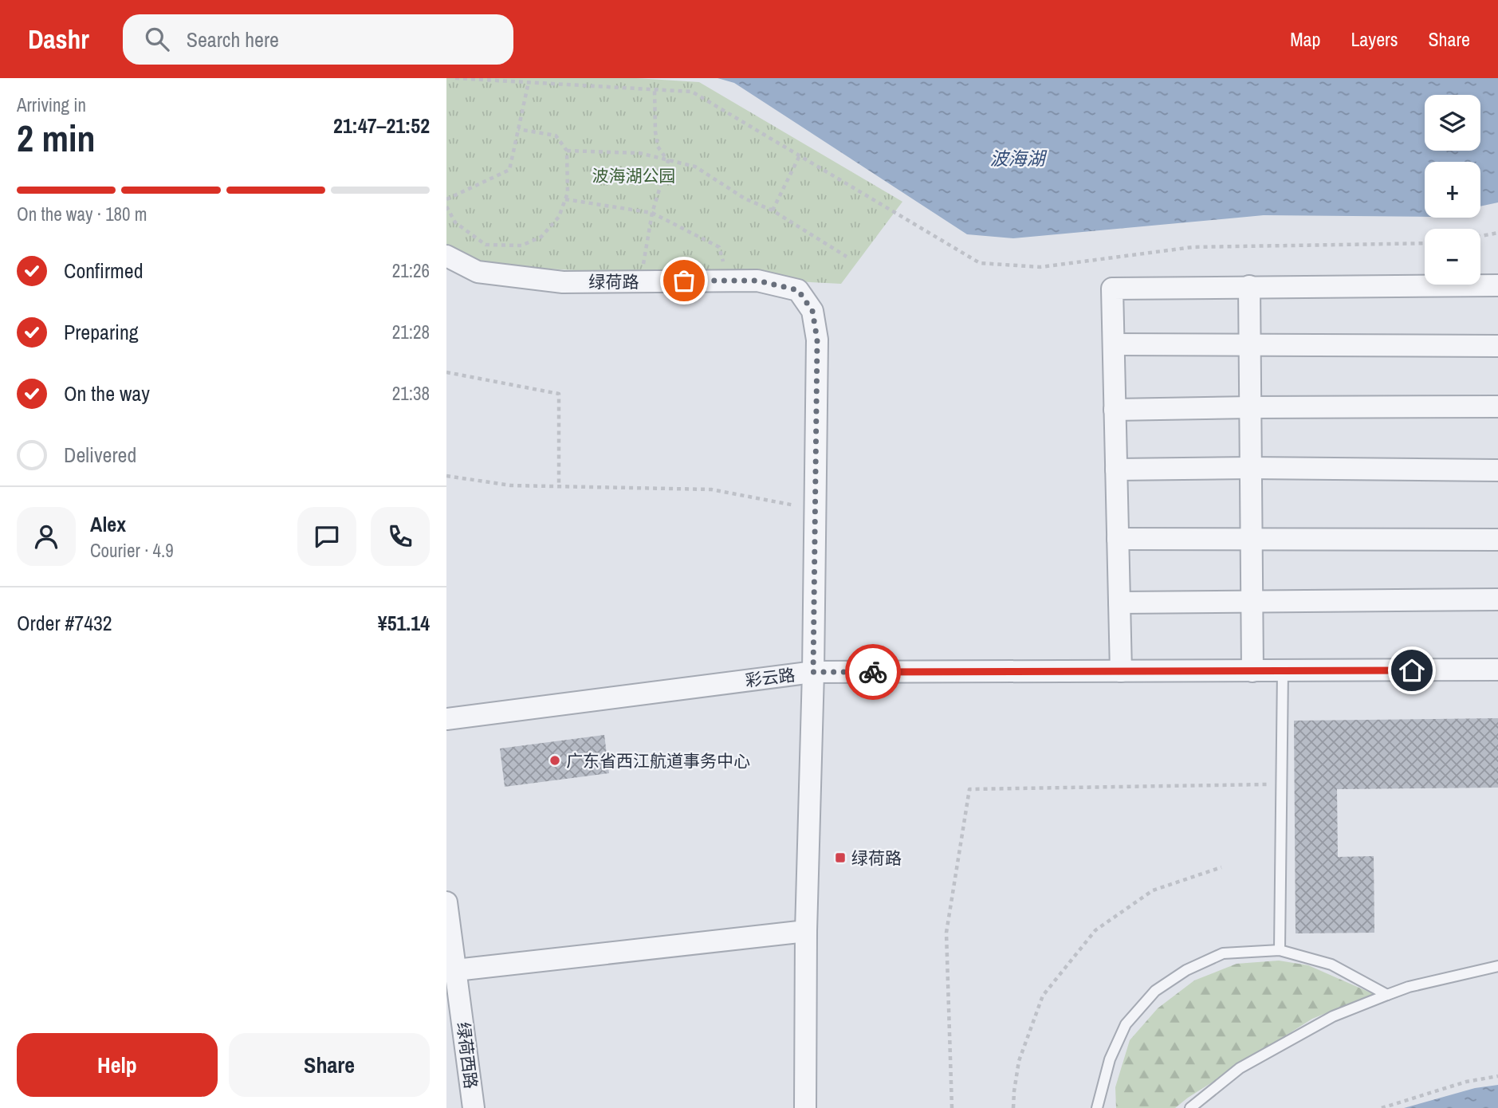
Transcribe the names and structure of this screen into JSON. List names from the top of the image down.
{
  "streets": {
    "street": ["绿荷路", "彩云路", "绿荷西路"]
  },
  "crossings": [
    ["绿荷路", "彩云路"]
  ],
  "water": ["波海湖"],
  "parks": ["波海湖公园"],
  "places": {
    "other": ["广东省西江航道事务中心"],
    "transit": ["绿荷路"]
  },
  "page": {
    "header": "Dashr",
    "search": "Search here",
    "nav": ["Map", "Layers", "Share"],
    "heading": ["2 min", "Arriving in", "21:47–21:52"],
    "panel": [
      "Alex",
      "Courier · 4.9",
      "Order #7432",
      "¥51.14"
    ],
    "map_buttons": ["+", "−"],
    "bar": "On the way · 180 m",
    "list": [
      ["Confirmed", "21:26"],
      ["Preparing", "21:28"],
      ["On the way", "21:38"],
      "Delivered"
    ],
    "buttons": ["Help", "Share"]
  }
}
